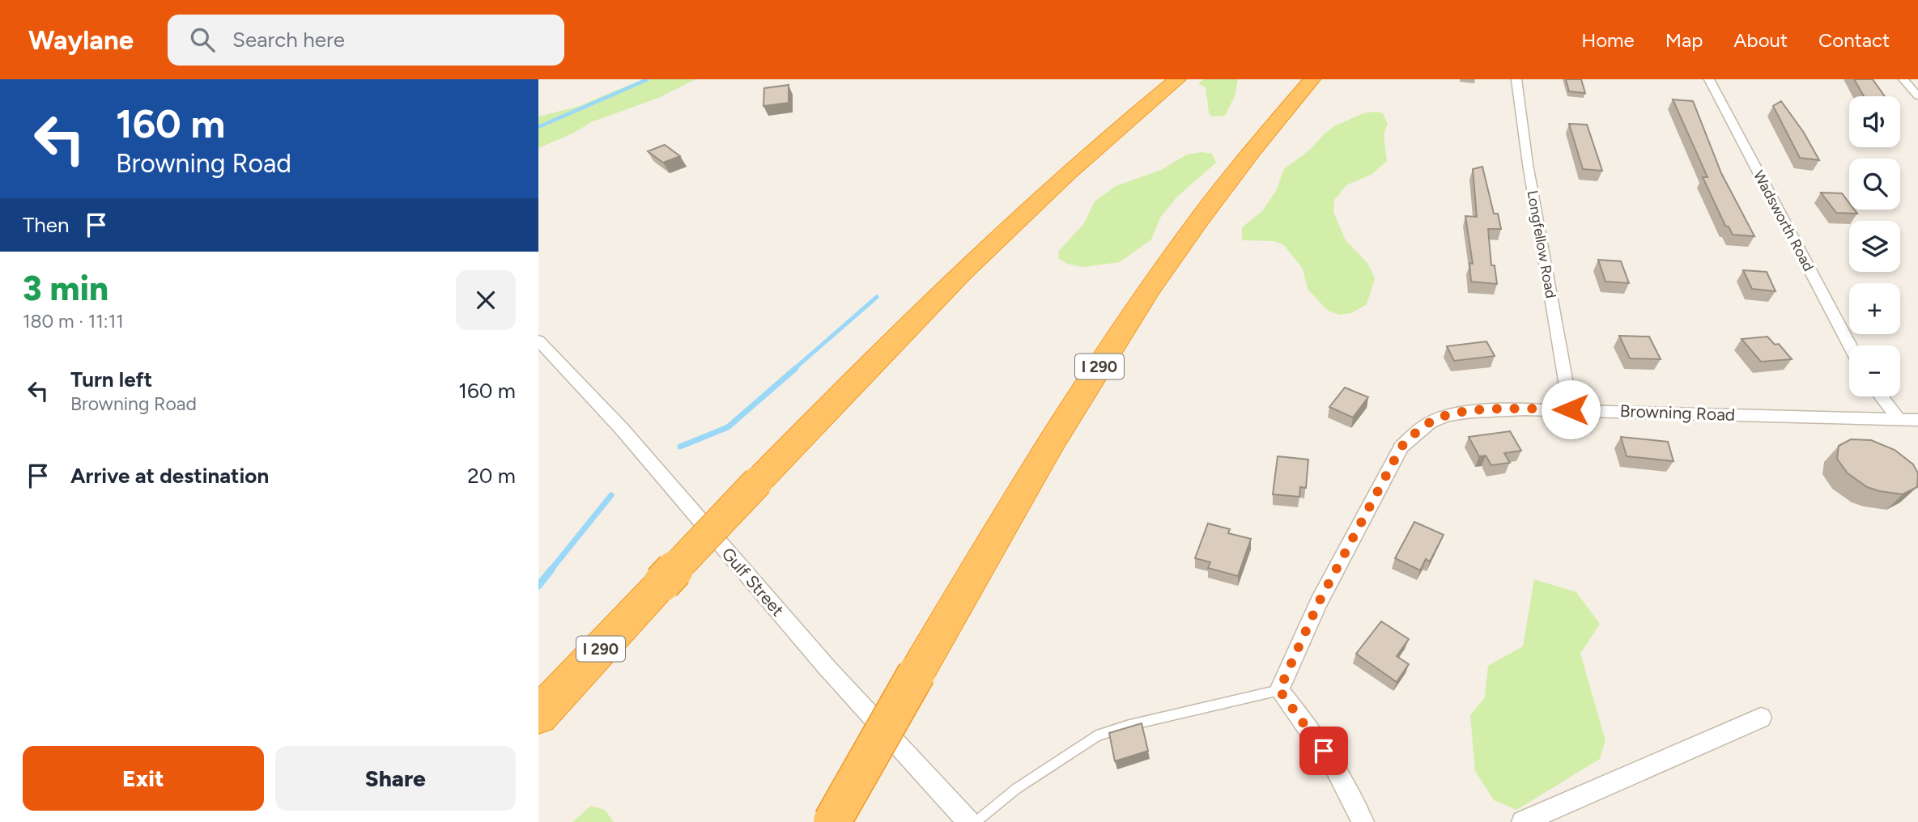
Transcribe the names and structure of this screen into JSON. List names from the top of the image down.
{
  "streets": {
    "highway": ["I 290"],
    "street": [
      "Wadsworth Road",
      "Longfellow Road",
      "Browning Road",
      "Gulf Street"
    ]
  },
  "crossings": [
    ["Longfellow Road", "Browning Road"]
  ],
  "page": {
    "header": "Waylane",
    "search": "Search here",
    "nav": [
      "Home",
      "Map",
      "About",
      "Contact"
    ],
    "turn": ["160 m", "Browning Road"],
    "map_buttons": ["+", "−"],
    "then": "Then",
    "heading": ["3 min", "180 m · 11:11"],
    "list": [
      {
        "name": "Turn left",
        "note": "Browning Road",
        "value": "160 m"
      },
      {
        "name": "Arrive at destination",
        "value": "20 m"
      }
    ],
    "buttons": ["Exit", "Share"]
  }
}
